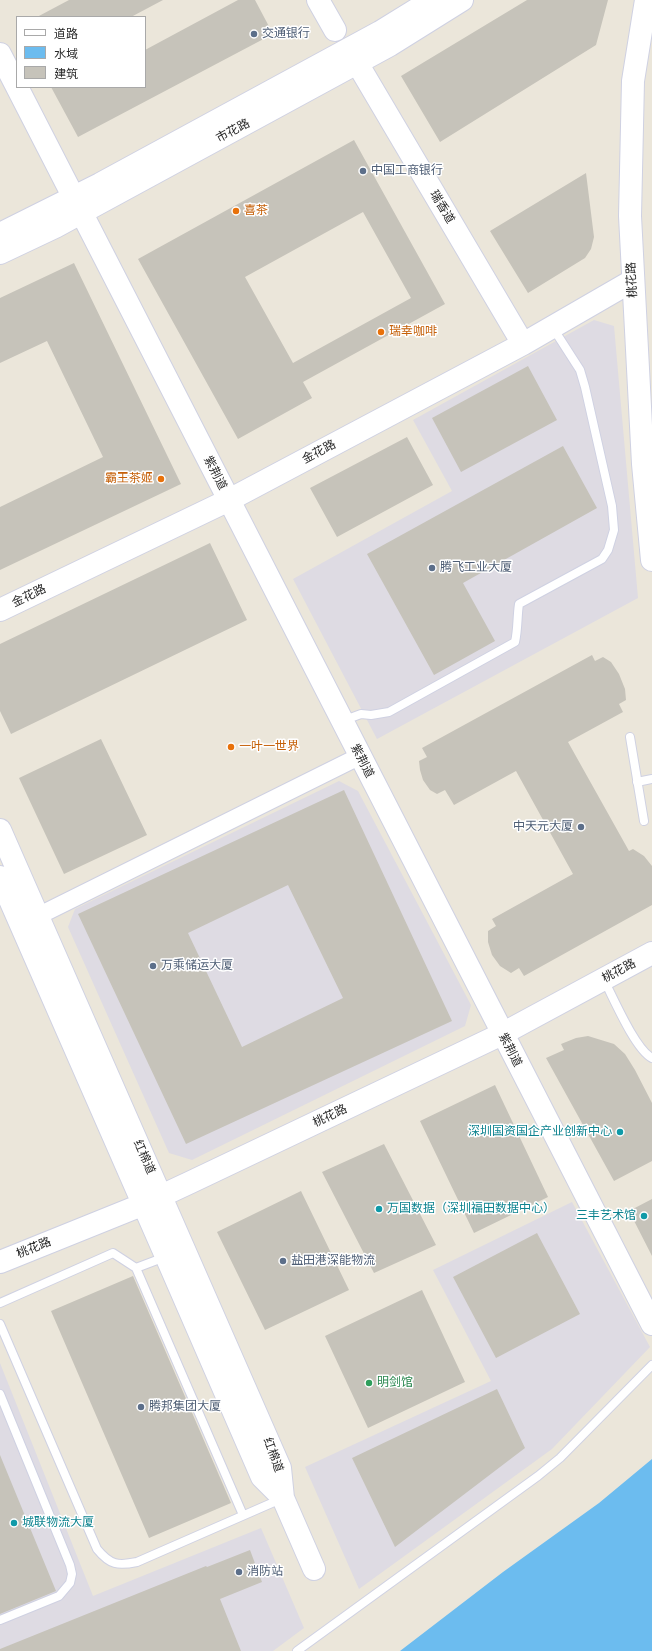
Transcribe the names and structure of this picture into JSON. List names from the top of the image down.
{
  "streets": {
    "main road": [
      "市花路",
      "瑞香道",
      "桃花路",
      "金花路",
      "紫荆道",
      "红棉道"
    ]
  },
  "crossings": [
    ["市花路", "瑞香道"],
    ["市花路", "紫荆道"],
    ["瑞香道", "金花路"],
    ["桃花路", "金花路"],
    ["桃花路", "紫荆道"],
    ["桃花路", "红棉道"],
    ["金花路", "紫荆道"]
  ],
  "places": [
    "交通银行",
    "中国工商银行",
    "喜茶",
    "瑞幸咖啡",
    "霸王茶姬",
    "腾飞工业大厦",
    "一叶一世界",
    "中天元大厦",
    "万乘储运大厦",
    "深圳国资国企产业创新中心",
    "万国数据（深圳福田数据中心）",
    "三丰艺术馆",
    "盐田港深能物流",
    "明剑馆",
    "腾邦集团大厦",
    "城联物流大厦",
    "消防站"
  ],
  "legend": ["道路", "水域", "建筑"]
}
